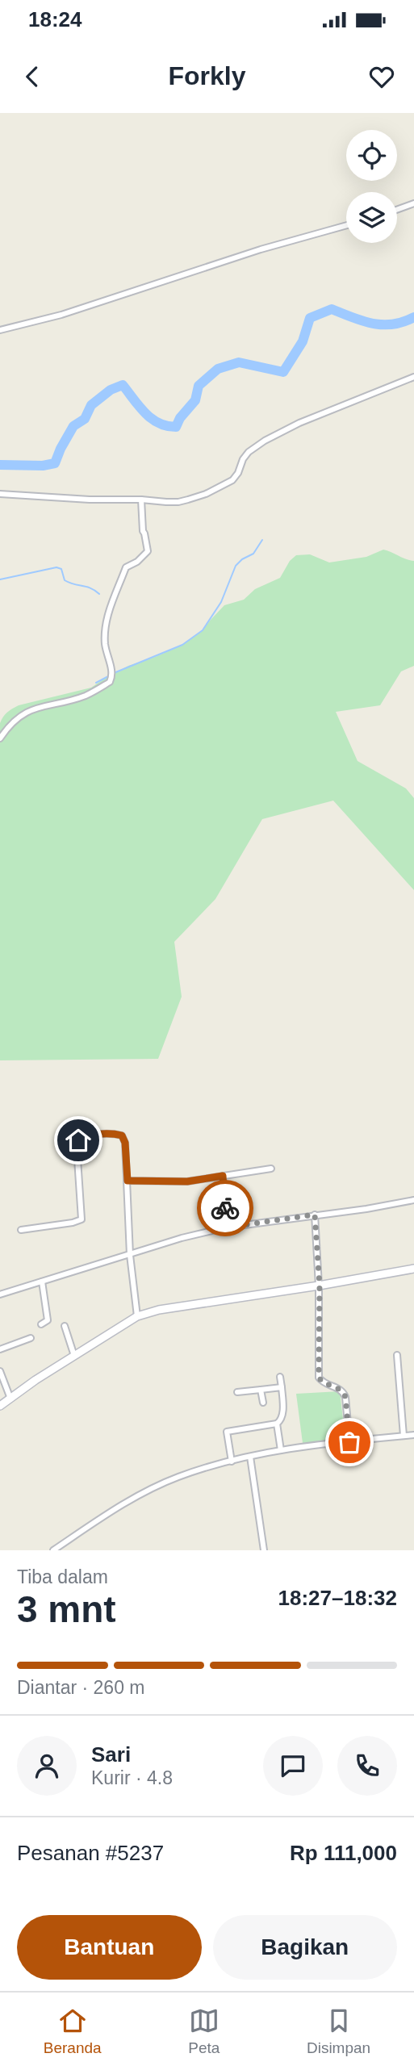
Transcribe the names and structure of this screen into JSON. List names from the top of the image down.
{
  "page": {
    "status": "18:24",
    "header": "Forkly",
    "heading": ["3 mnt", "Tiba dalam", "18:27–18:32"],
    "panel": [
      "Sari",
      "Kurir · 4.8",
      "Pesanan #5237",
      "Rp 111,000"
    ],
    "bar": "Diantar · 260 m",
    "buttons": ["Bantuan", "Bagikan"],
    "tabs": ["Beranda", "Peta", "Disimpan"]
  }
}
